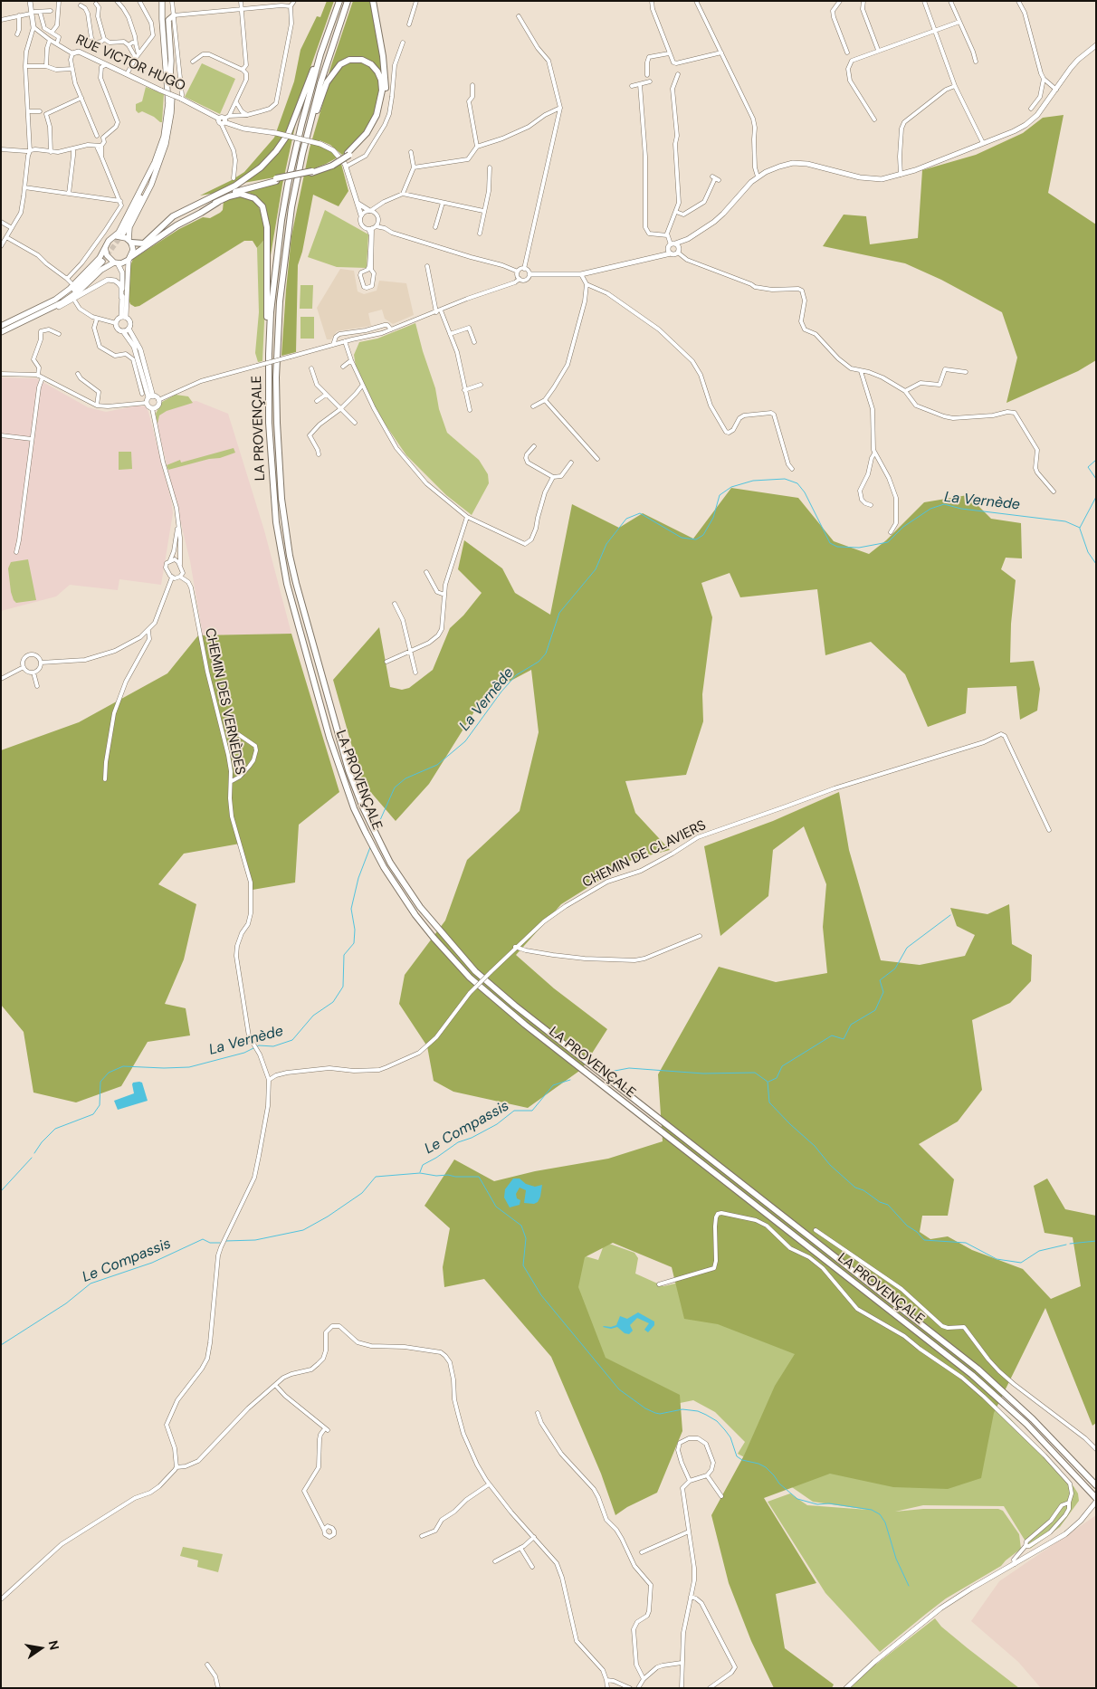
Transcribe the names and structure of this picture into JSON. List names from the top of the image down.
{
  "streets": {
    "highway": ["LA PROVENÇALE"],
    "street": ["RUE VICTOR HUGO", "CHEMIN DES VERNÈDES", "CHEMIN DE CLAVIERS"]
  },
  "crossings": [
    ["CHEMIN DES VERNÈDES", "CHEMIN DE CLAVIERS"]
  ],
  "water": ["La Vernède", "Le Compassis"],
  "north": "right"
}
